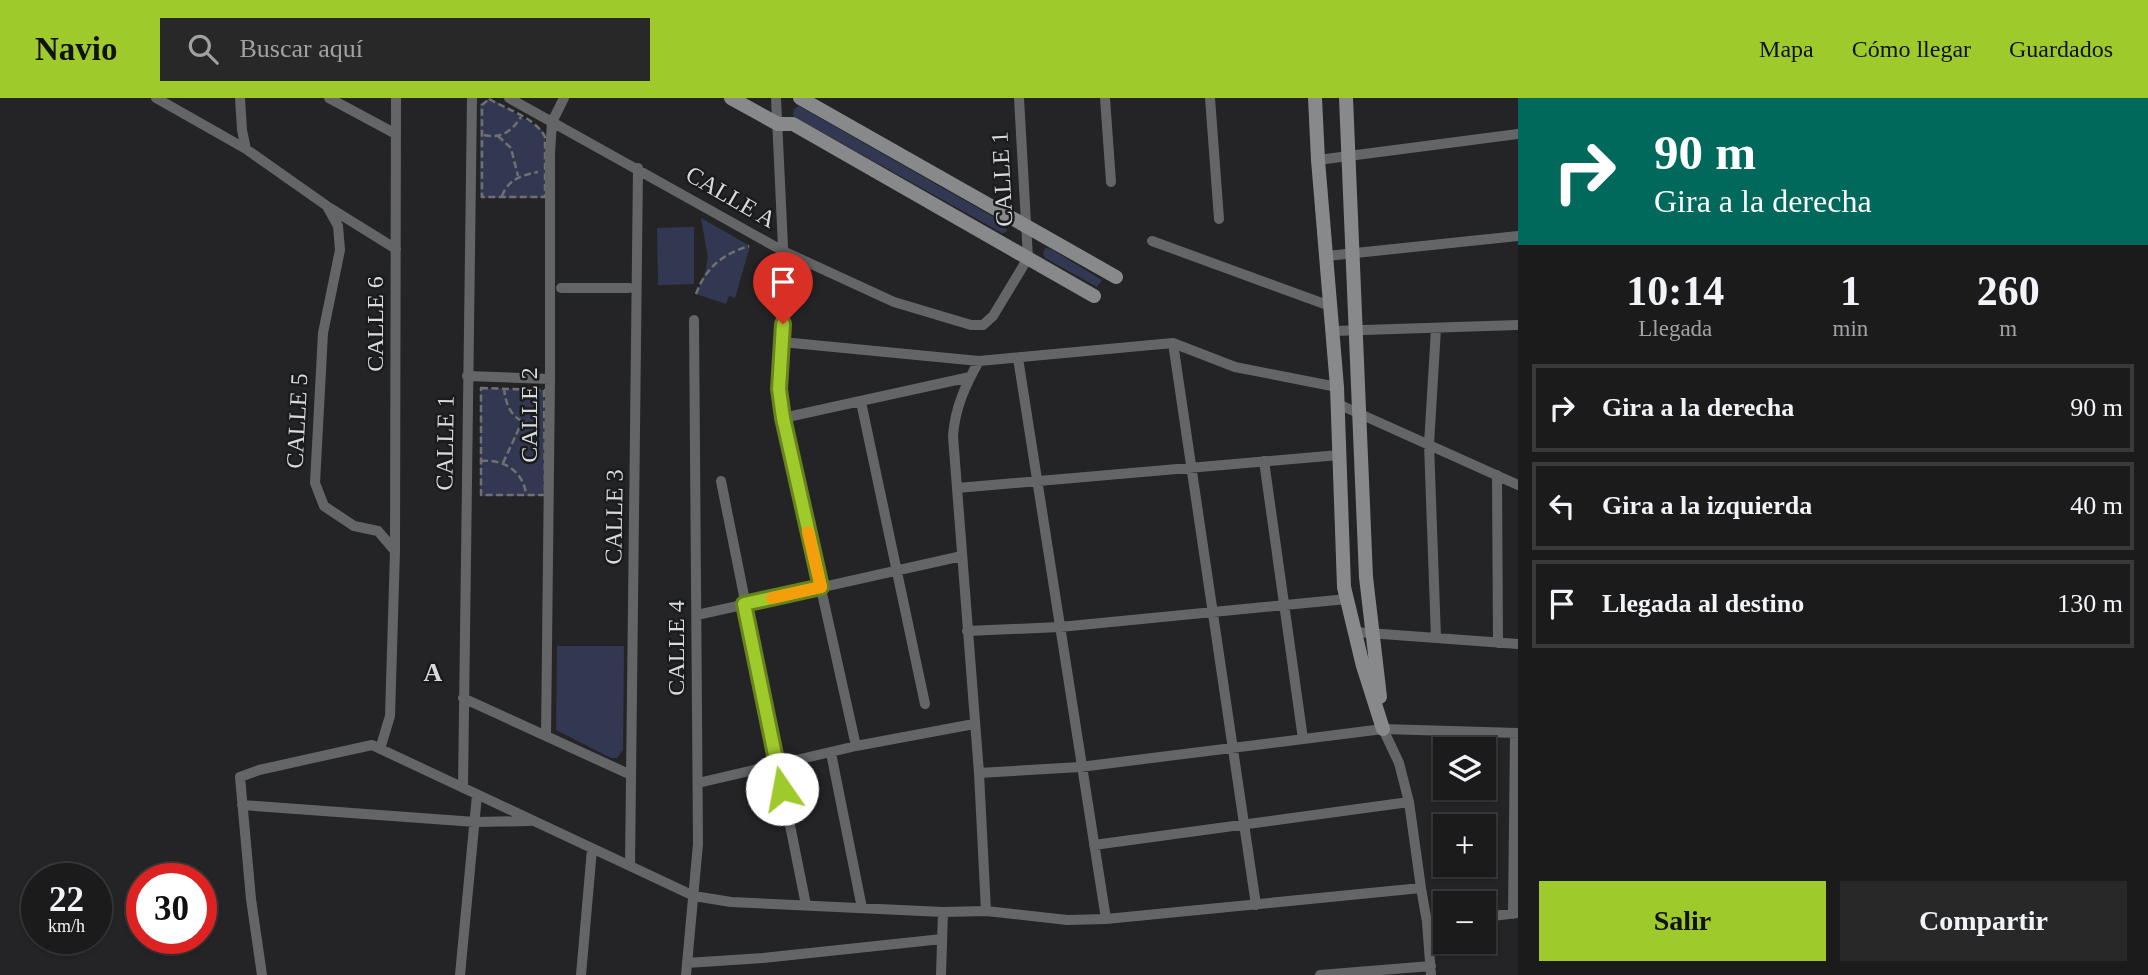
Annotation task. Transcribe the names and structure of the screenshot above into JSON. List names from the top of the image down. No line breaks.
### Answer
{"streets":{"street":["CALLE 1","CALLE A","CALLE 6","CALLE 2","CALLE 5","CALLE 3","CALLE 4"]},"crossings":[["CALLE 1","CALLE A"],["CALLE A","CALLE 2"],["CALLE A","CALLE 3"],["CALLE 6","CALLE 5"]],"districts":["A"],"page":{"header":"Navio","search":"Buscar aquí","nav":["Mapa","Cómo llegar","Guardados"],"turn":["90 m","Gira a la derecha"],"eta":["10:14","Llegada","1","min","260","m"],"list":[{"name":"Gira a la derecha","value":"90 m"},{"name":"Gira a la izquierda","value":"40 m"},{"name":"Llegada al destino","value":"130 m"}],"map_buttons":["+","−"],"speed":"22 km/h","limit":"30","buttons":["Salir","Compartir"]}}
